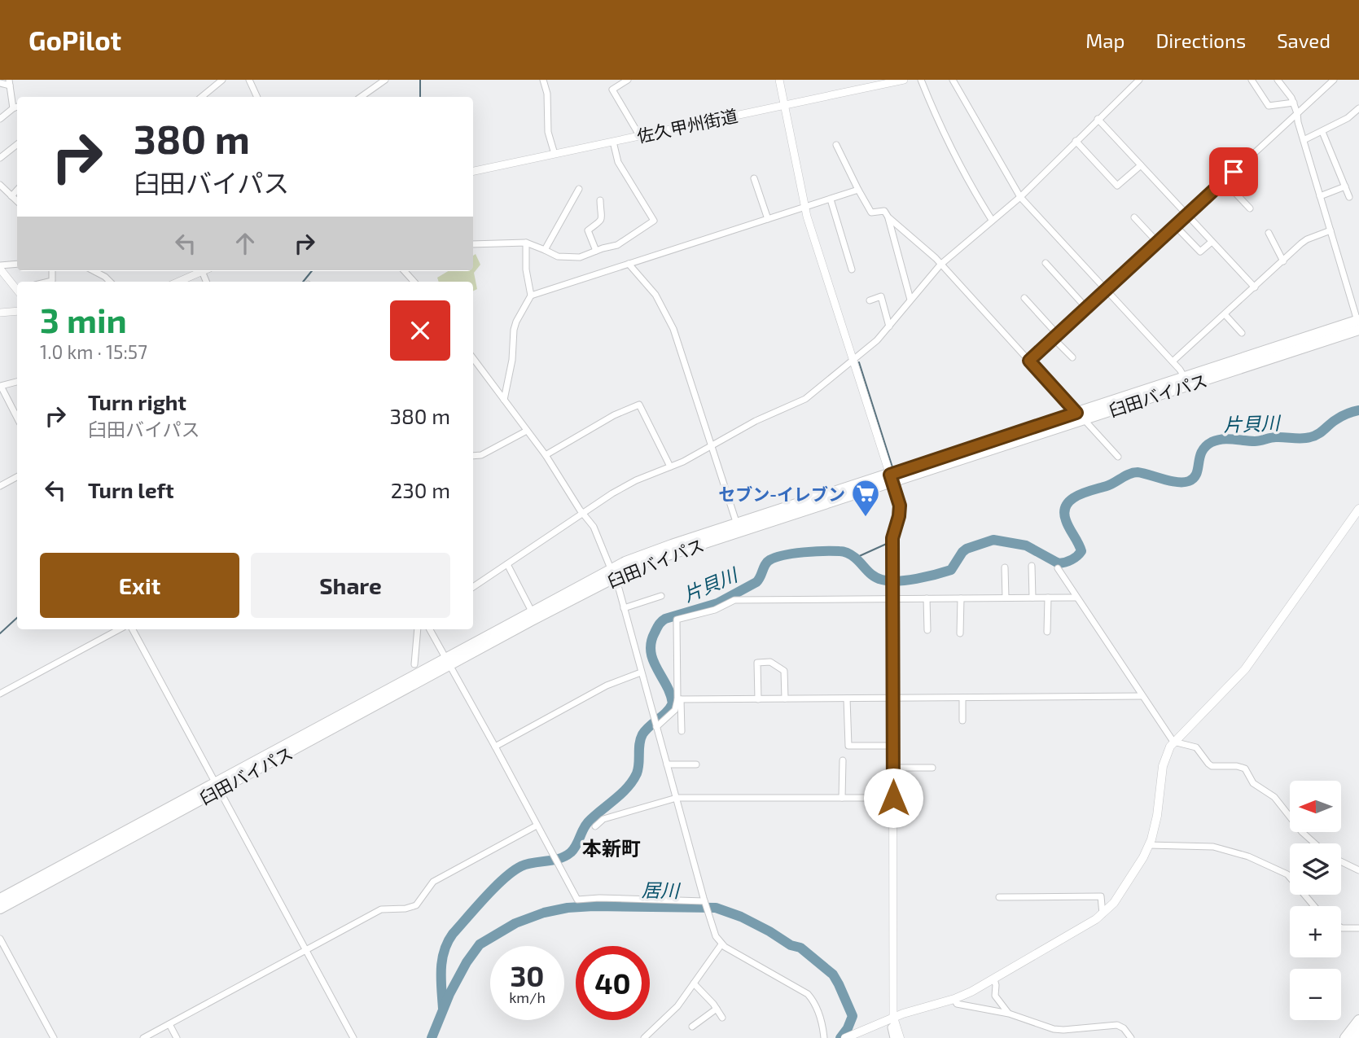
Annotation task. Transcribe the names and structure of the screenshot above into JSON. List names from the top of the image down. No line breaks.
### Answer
{"streets":{"highway":["臼田バイパス"],"street":["佐久甲州街道"]},"districts":["本新町"],"water":["片貝川","居川"],"places":{"supermarket":["セブン-イレブン"]},"north":"left","page":{"header":"GoPilot","nav":["Map","Directions","Saved"],"turn":["380 m","臼田バイパス"],"heading":["3 min","1.0 km · 15:57"],"list":[{"name":"Turn right","note":"臼田バイパス","value":"380 m"},{"name":"Turn left","value":"230 m"}],"buttons":["Exit","Share"],"map_buttons":["+","−"],"speed":"30 km/h","limit":"40"}}
